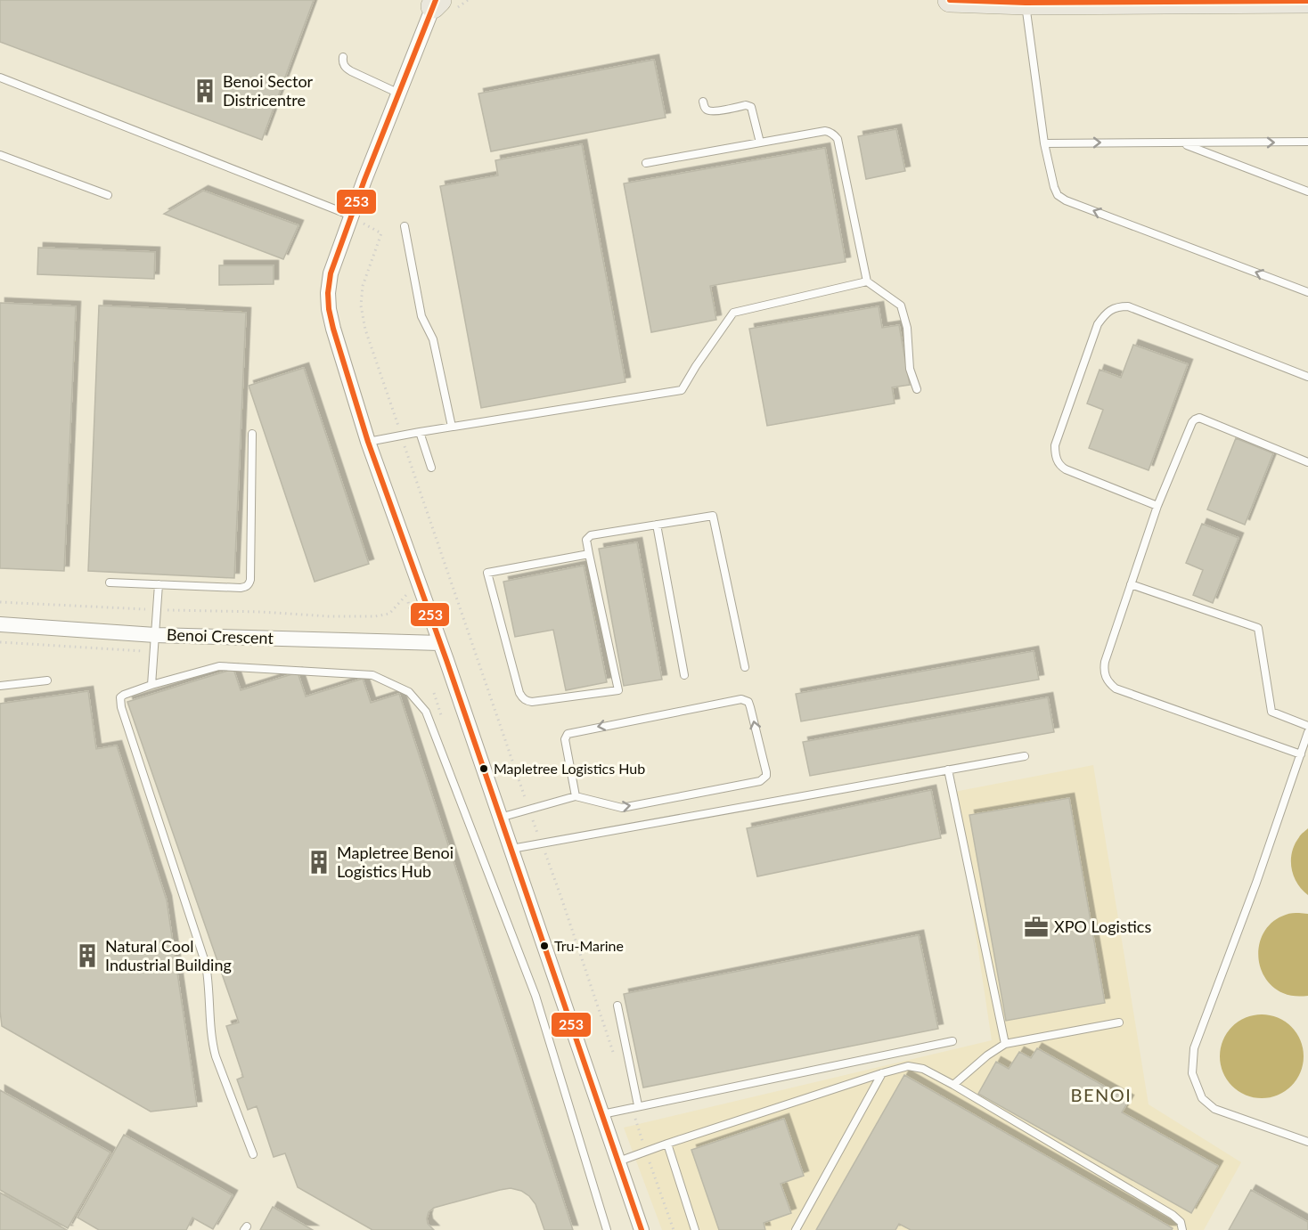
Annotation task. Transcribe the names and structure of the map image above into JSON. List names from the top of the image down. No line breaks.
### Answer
{"streets":{"street":["Benoi Crescent"]},"districts":["BENOI"],"places":{"building":["Benoi Sector Districentre","Mapletree Benoi Logistics Hub","Natural Cool Industrial Building"],"other":["Mapletree Logistics Hub","Tru-Marine"],"office":["XPO Logistics"]},"lines":["transit line 253"]}
